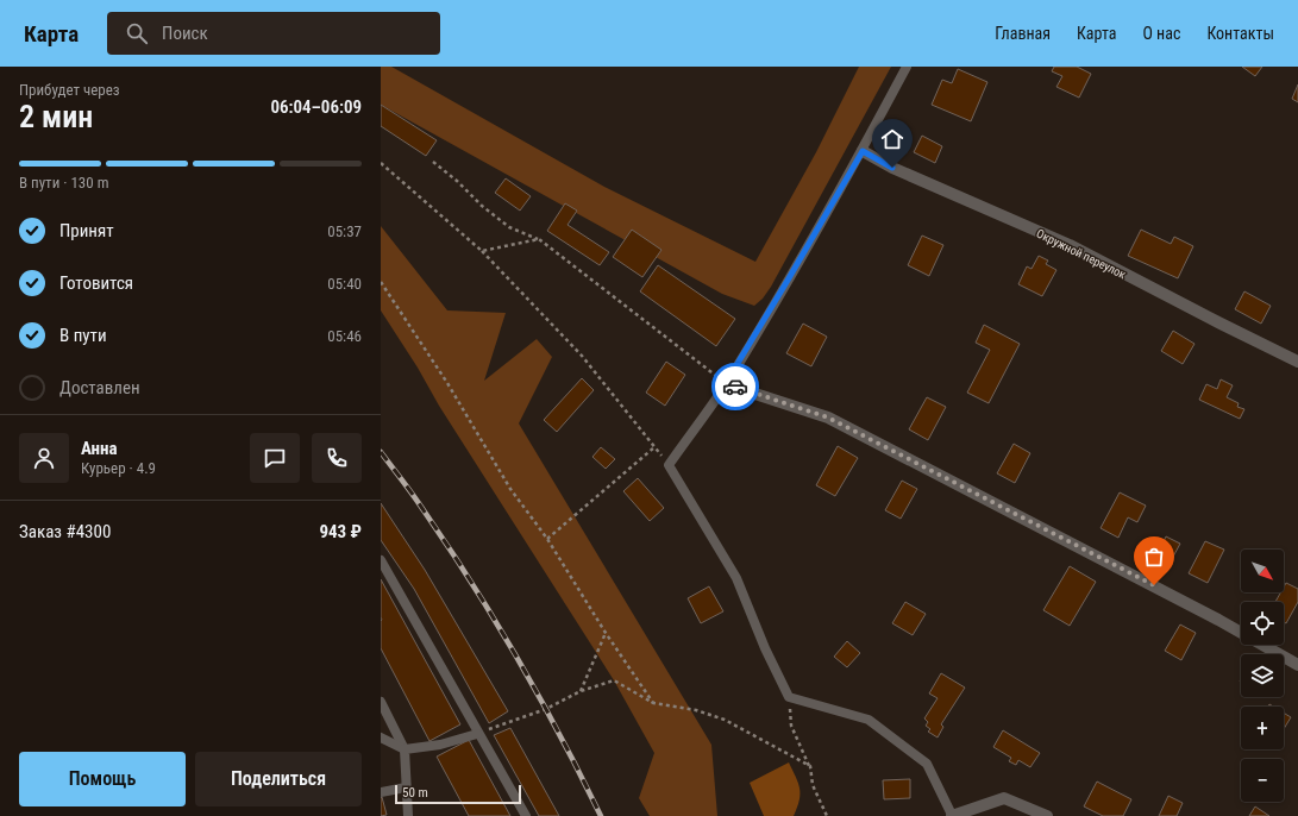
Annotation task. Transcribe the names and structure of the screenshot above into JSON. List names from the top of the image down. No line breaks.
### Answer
{"streets":{"street":["Окружной переулок"]},"scale_bar":"50 m","north":"bottom right","page":{"header":"Карта","search":"Поиск","nav":["Главная","Карта","О нас","Контакты"],"heading":["2 мин","Прибудет через","06:04–06:09"],"panel":["Анна","Курьер · 4.9","Заказ #4300","943 ₽"],"bar":"В пути · 130 m","list":[["Принят","05:37"],["Готовится","05:40"],["В пути","05:46"],"Доставлен"],"map_buttons":["+","−"],"buttons":["Помощь","Поделиться"],"scale":"50 m"}}
